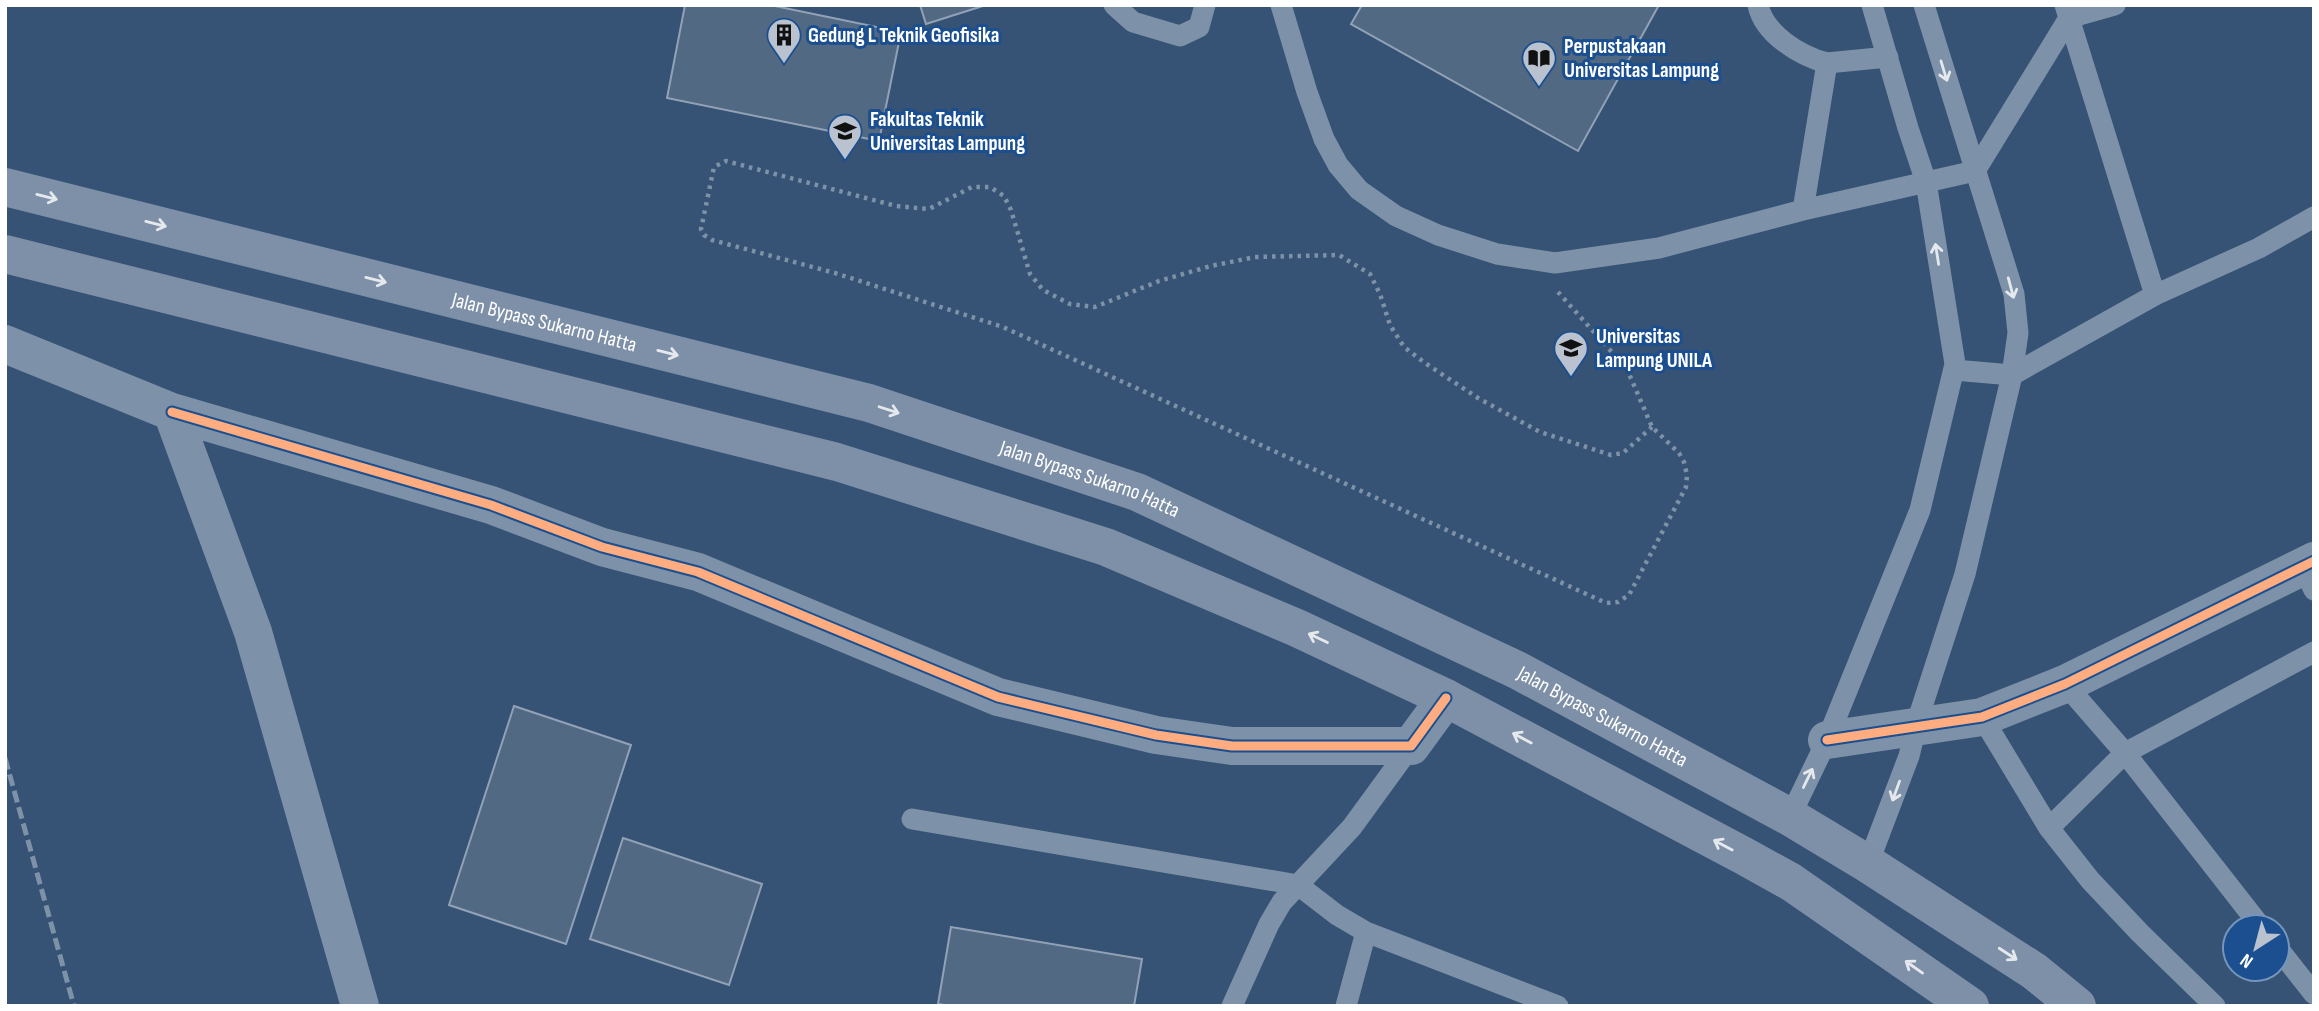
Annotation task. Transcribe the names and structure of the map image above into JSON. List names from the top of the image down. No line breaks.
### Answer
{"streets":{"highway":["Jalan Bypass Sukarno Hatta"]},"places":{"building":["Gedung L Teknik Geofisika"],"library":["Perpustakaan Universitas Lampung"],"school or university":["Fakultas Teknik Universitas Lampung","Universitas Lampung UNILA"]},"north":"bottom left"}
